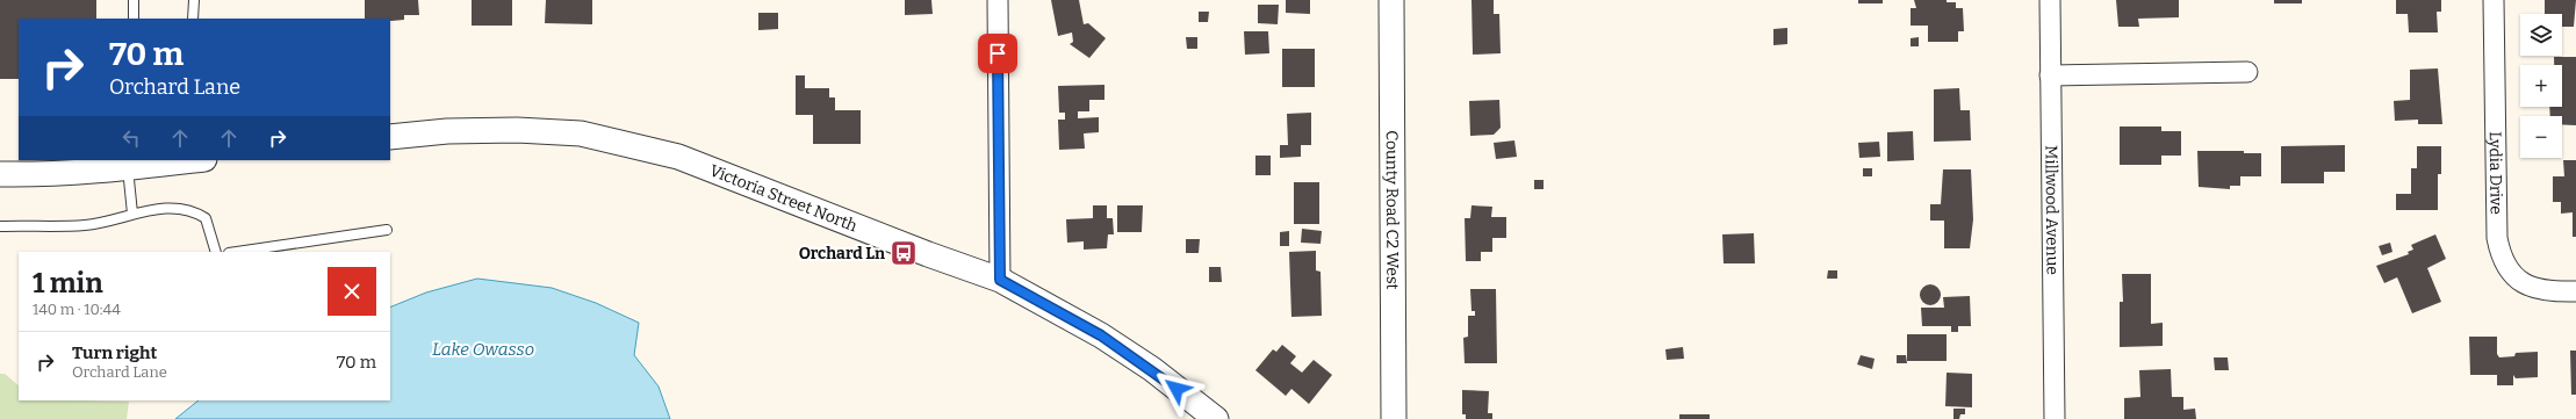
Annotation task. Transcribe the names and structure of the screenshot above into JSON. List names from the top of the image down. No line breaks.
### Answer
{"streets":{"street":["Lydia Drive","Victoria Street North","County Road C2 West","Millwood Avenue"]},"water":["Lake Owasso"],"places":{"bus stop":["Orchard Ln"]},"page":{"map_buttons":["+","−"],"turn":["70 m","Orchard Lane"],"heading":["1 min","140 m · 10:44"],"list":[{"name":"Turn right","note":"Orchard Lane","value":"70 m"}]}}
